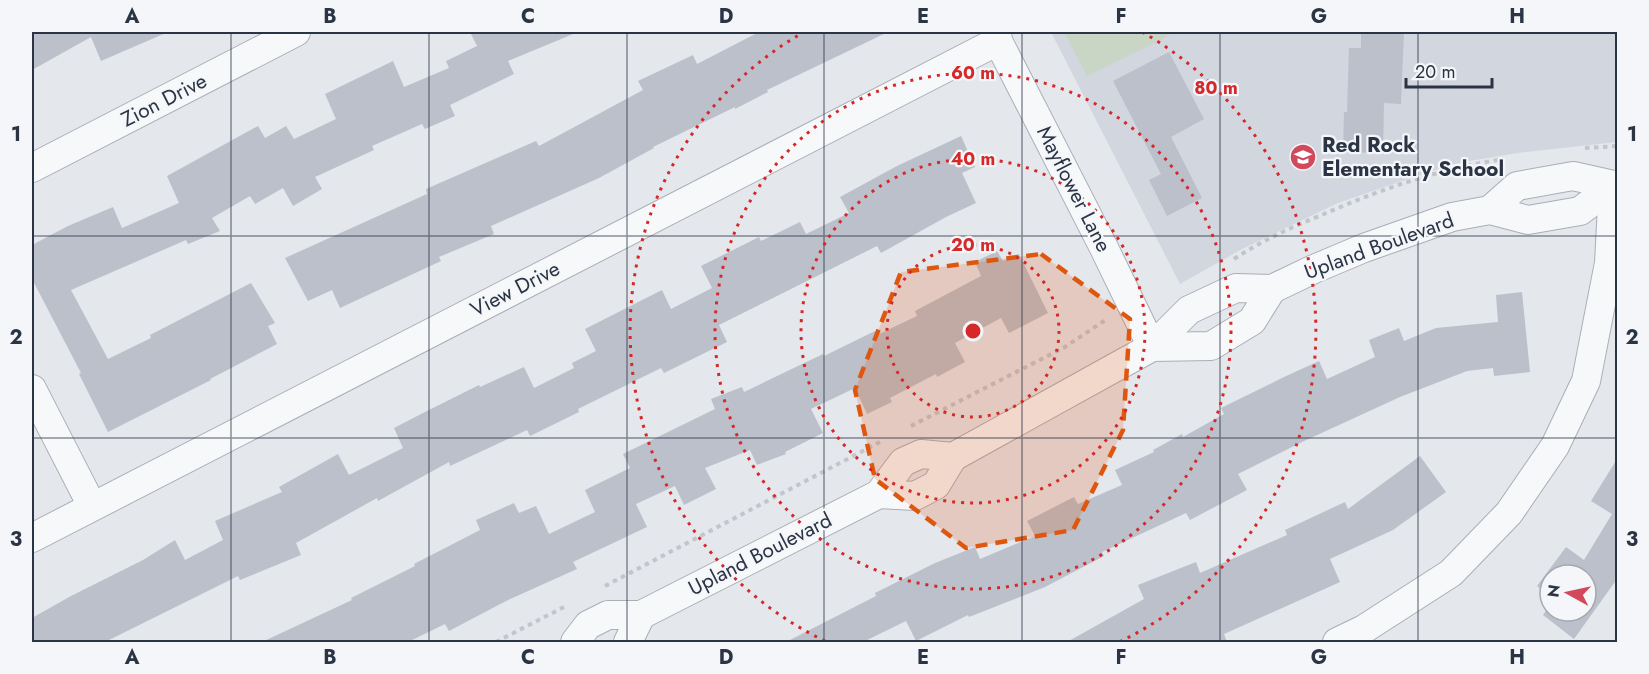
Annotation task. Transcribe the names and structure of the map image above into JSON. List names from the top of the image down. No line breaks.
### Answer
{"streets":{"street":["Zion Drive","Mayflower Lane","Upland Boulevard","View Drive"]},"crossings":[["Mayflower Lane","Upland Boulevard"],["Mayflower Lane","View Drive"]],"places":{"school or university":["Red Rock Elementary School"]},"scale_bar":"20 m","north":"left","grid":{"columns":["A","B","C","D","E","F","G","H"],"rows":["1","2","3"]},"rings":["60 m","80 m","40 m","20 m"]}
